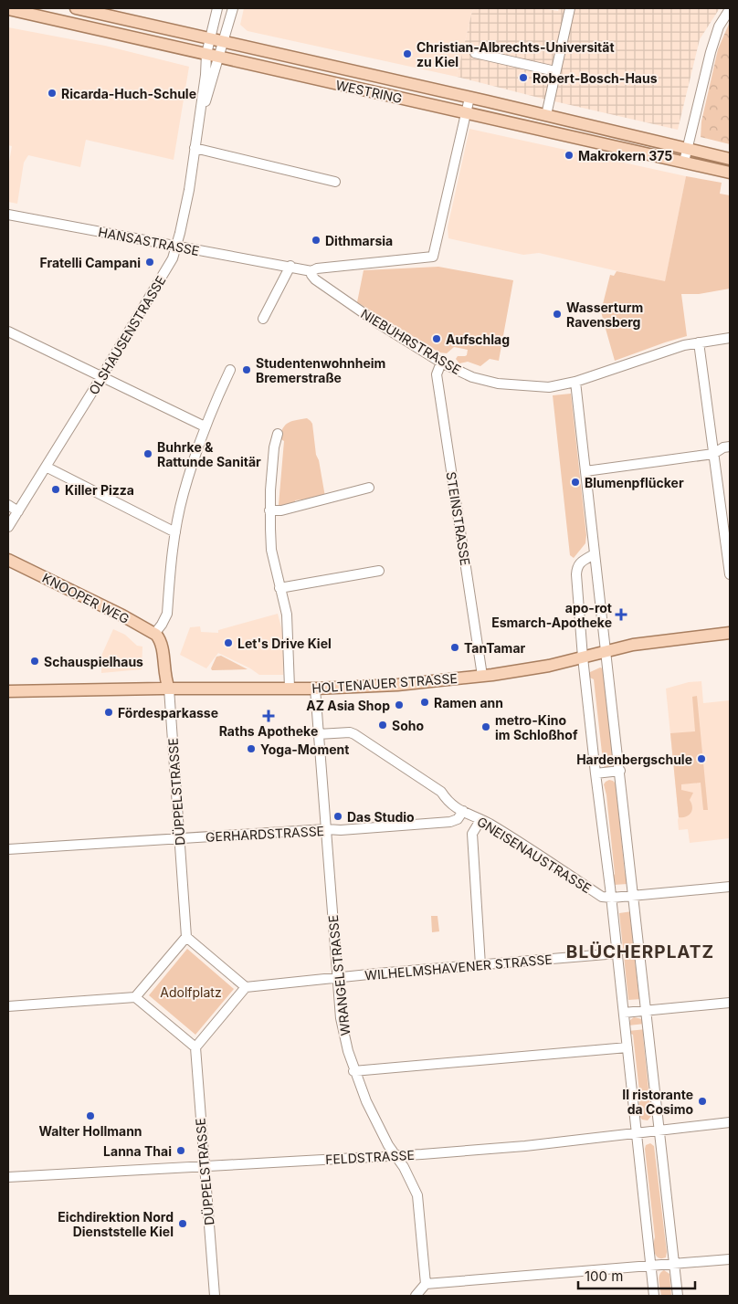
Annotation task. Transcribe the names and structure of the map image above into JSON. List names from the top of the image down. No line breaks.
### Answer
{"streets":{"main road":["WESTRING","KNOOPER WEG","HOLTENAUER STRASSE","DÜPPELSTRASSE"],"street":["HANSASTRASSE","OLSHAUSENSTRASSE","NIEBUHRSTRASSE","STEINSTRASSE","GERHARDSTRASSE","GNEISENAUSTRASSE","WILHELMSHAVENER STRASSE","WRANGELSTRASSE","FELDSTRASSE"]},"crossings":[["WESTRING","OLSHAUSENSTRASSE"],["HANSASTRASSE","OLSHAUSENSTRASSE"],["NIEBUHRSTRASSE","STEINSTRASSE"],["STEINSTRASSE","HOLTENAUER STRASSE"],["KNOOPER WEG","DÜPPELSTRASSE"],["HOLTENAUER STRASSE","DÜPPELSTRASSE"],["HOLTENAUER STRASSE","WRANGELSTRASSE"],["DÜPPELSTRASSE","GERHARDSTRASSE"],["DÜPPELSTRASSE","FELDSTRASSE"],["GERHARDSTRASSE","GNEISENAUSTRASSE"],["GERHARDSTRASSE","WRANGELSTRASSE"],["GNEISENAUSTRASSE","WRANGELSTRASSE"],["WILHELMSHAVENER STRASSE","WRANGELSTRASSE"],["WRANGELSTRASSE","FELDSTRASSE"]],"districts":["BLÜCHERPLATZ"],"parks":["Adolfplatz"],"places":{"other":["Christian-Albrechts-Universität zu Kiel","Robert-Bosch-Haus","Ricarda-Huch-Schule","Makrokern 375","Dithmarsia","Fratelli Campani","Wasserturm Ravensberg","Aufschlag","Studentenwohnheim Bremerstraße","Buhrke & Rattunde Sanitär","Blumenpflücker","Killer Pizza","Let's Drive Kiel","TanTamar","Schauspielhaus","Ramen ann","AZ Asia Shop","Fördesparkasse","Soho","metro-Kino im Schloßhof","Yoga-Moment","Hardenbergschule","Das Studio","Il ristorante da Cosimo","Walter Hollmann","Lanna Thai","Eichdirektion Nord Dienststelle Kiel"],"health":["apo-rot Esmarch-Apotheke","Raths Apotheke"]},"scale_bar":"100 m"}
